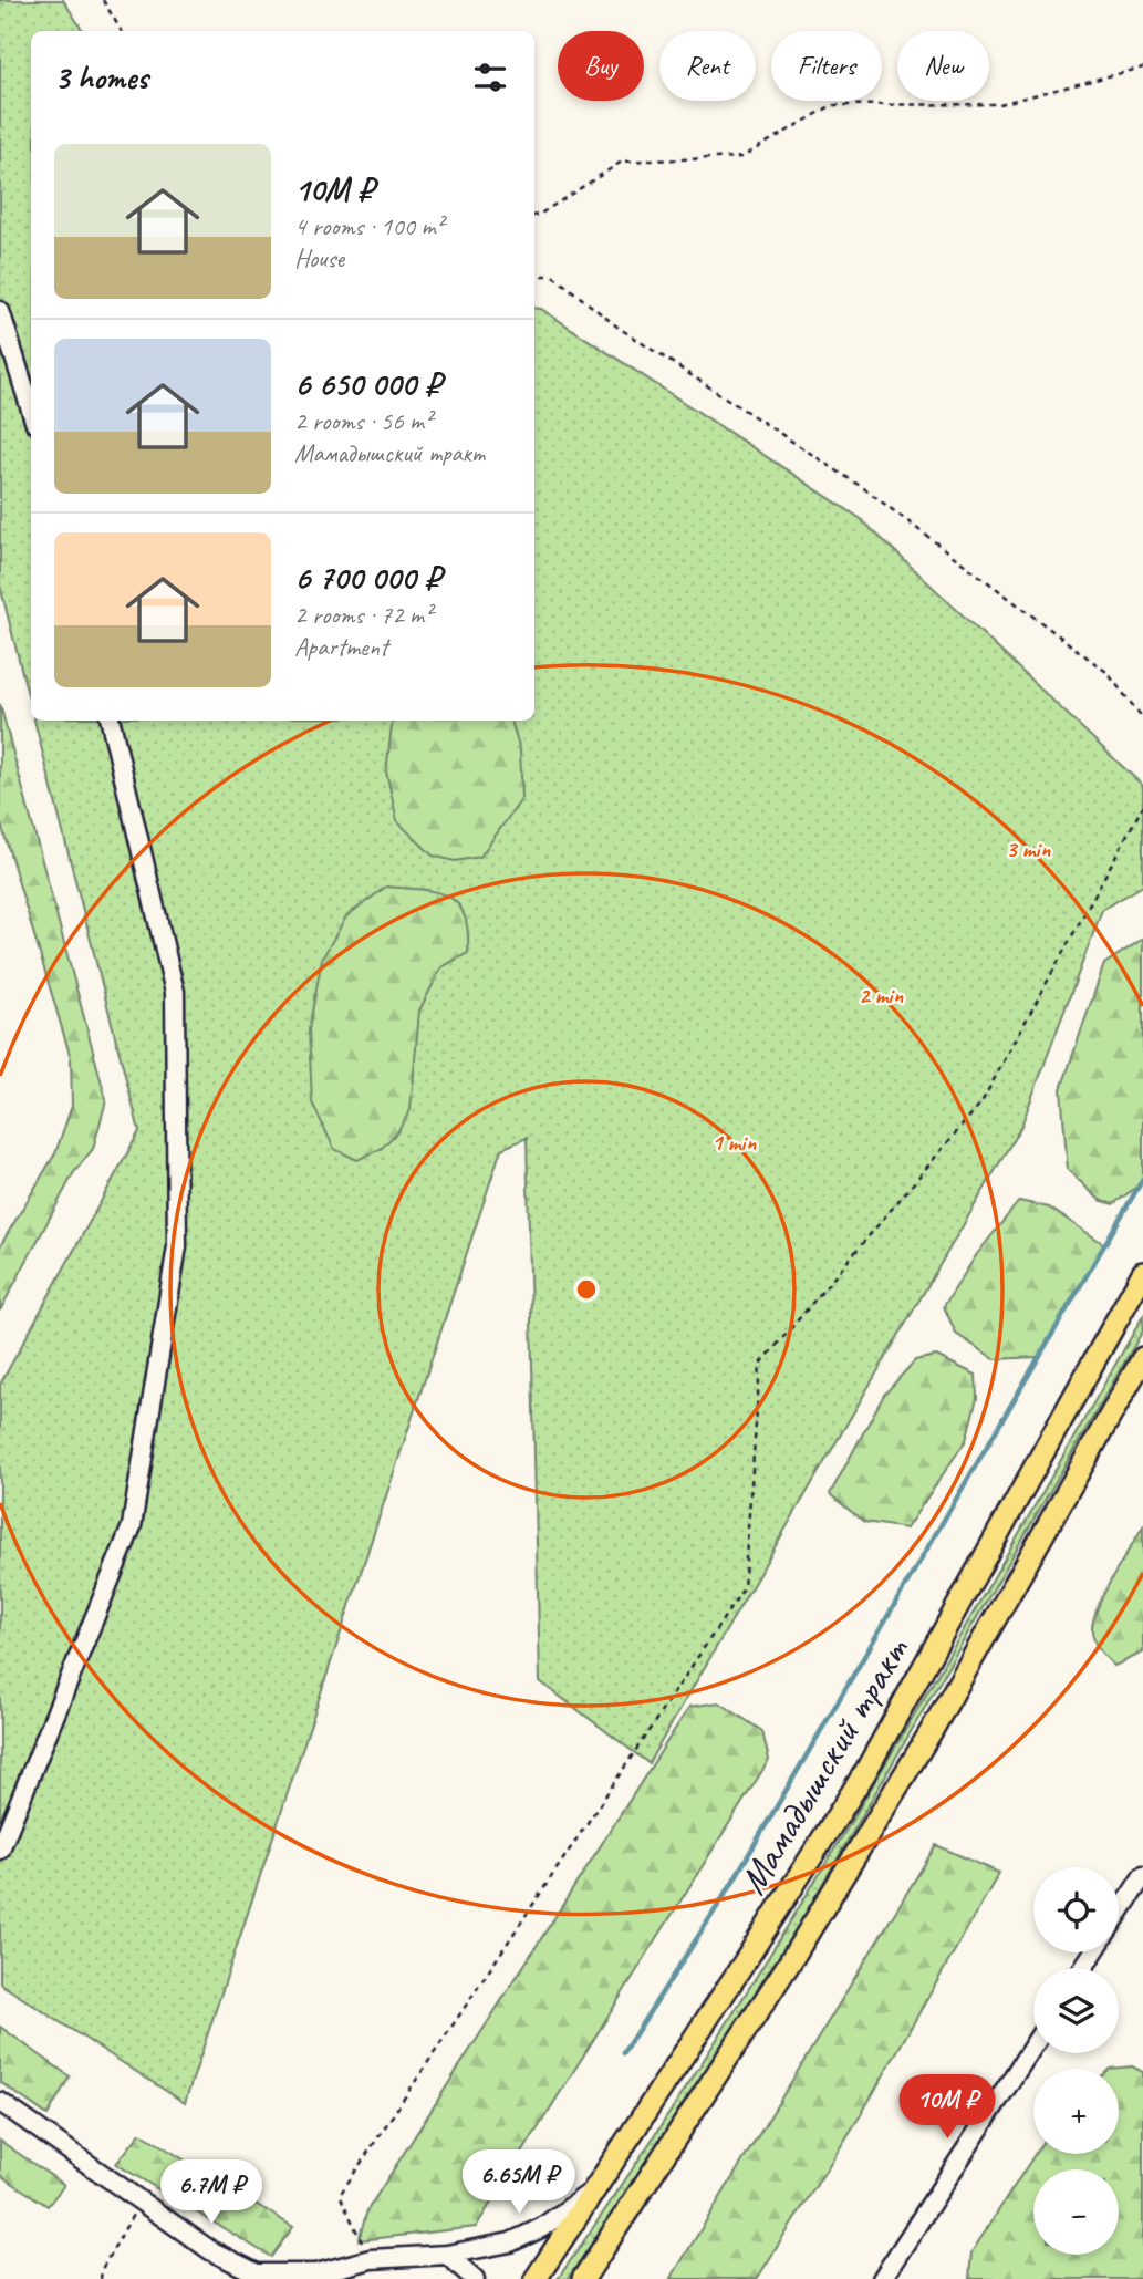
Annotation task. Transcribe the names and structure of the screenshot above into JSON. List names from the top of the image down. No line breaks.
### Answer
{"streets":{"main road":["Мамадышский тракт"]},"page":{"chip":["Buy","Rent","Filters","New"],"heading":"3 homes","list":[{"name":"10M ₽","note":"4 rooms · 100 m² · House"},{"name":"6 650 000 ₽","note":"2 rooms · 56 m² · Мамадышский тракт"},{"name":"6 700 000 ₽","note":"2 rooms · 72 m² · Apartment"}],"map_buttons":["+","−"],"price":["10M ₽","6.65M ₽","6.7M ₽"]},"rings":["3 min","2 min","1 min"]}
